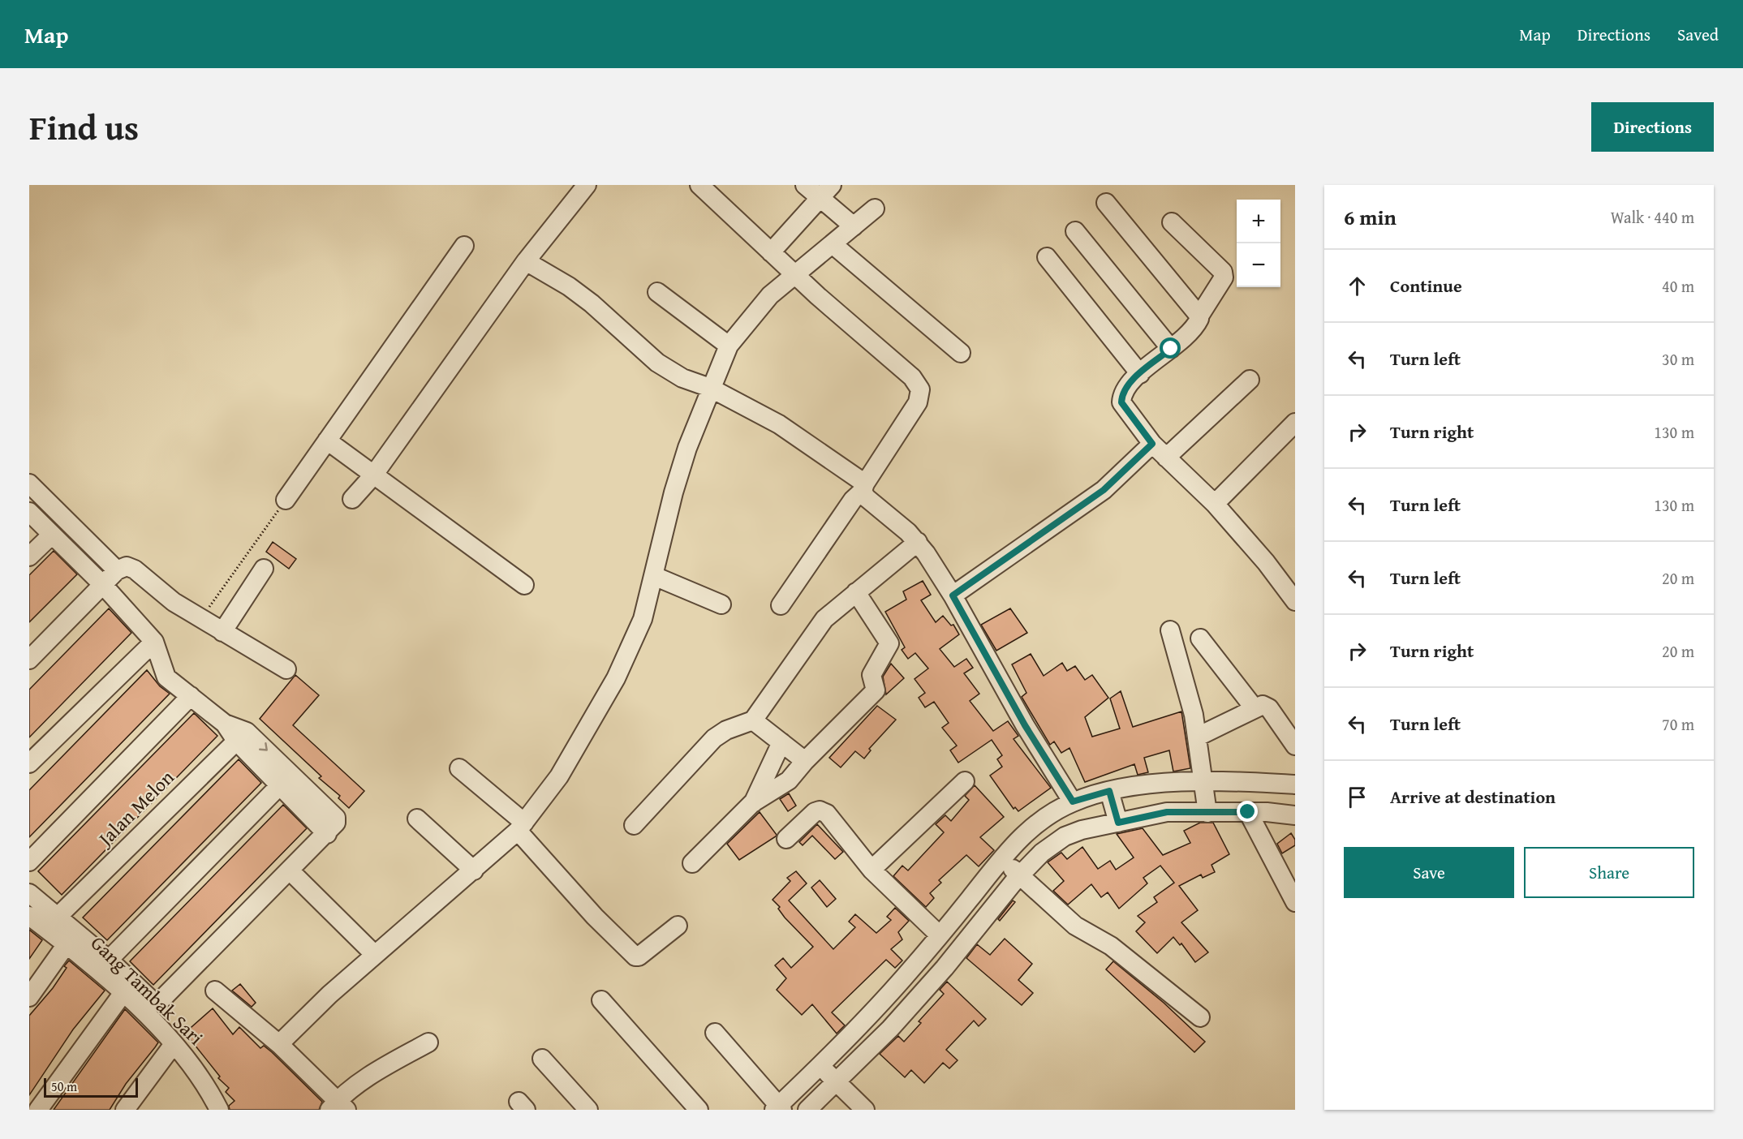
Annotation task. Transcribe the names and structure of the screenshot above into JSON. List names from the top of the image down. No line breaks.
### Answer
{"streets":{"street":["Jalan Melon","Gang Tambak Sari"]},"scale_bar":"50 m","page":{"header":"Map","nav":["Map","Directions","Saved"],"title":"Find us","buttons":["Directions",["Save","Share"]],"heading":["6 min","Walk · 440 m"],"map_buttons":["+","−"],"list":[["Continue","40 m"],["Turn left","30 m"],["Turn right","130 m"],["Turn left","130 m"],["Turn left","20 m"],["Turn right","20 m"],["Turn left","70 m"],"Arrive at destination"],"scale":"50 m"}}
